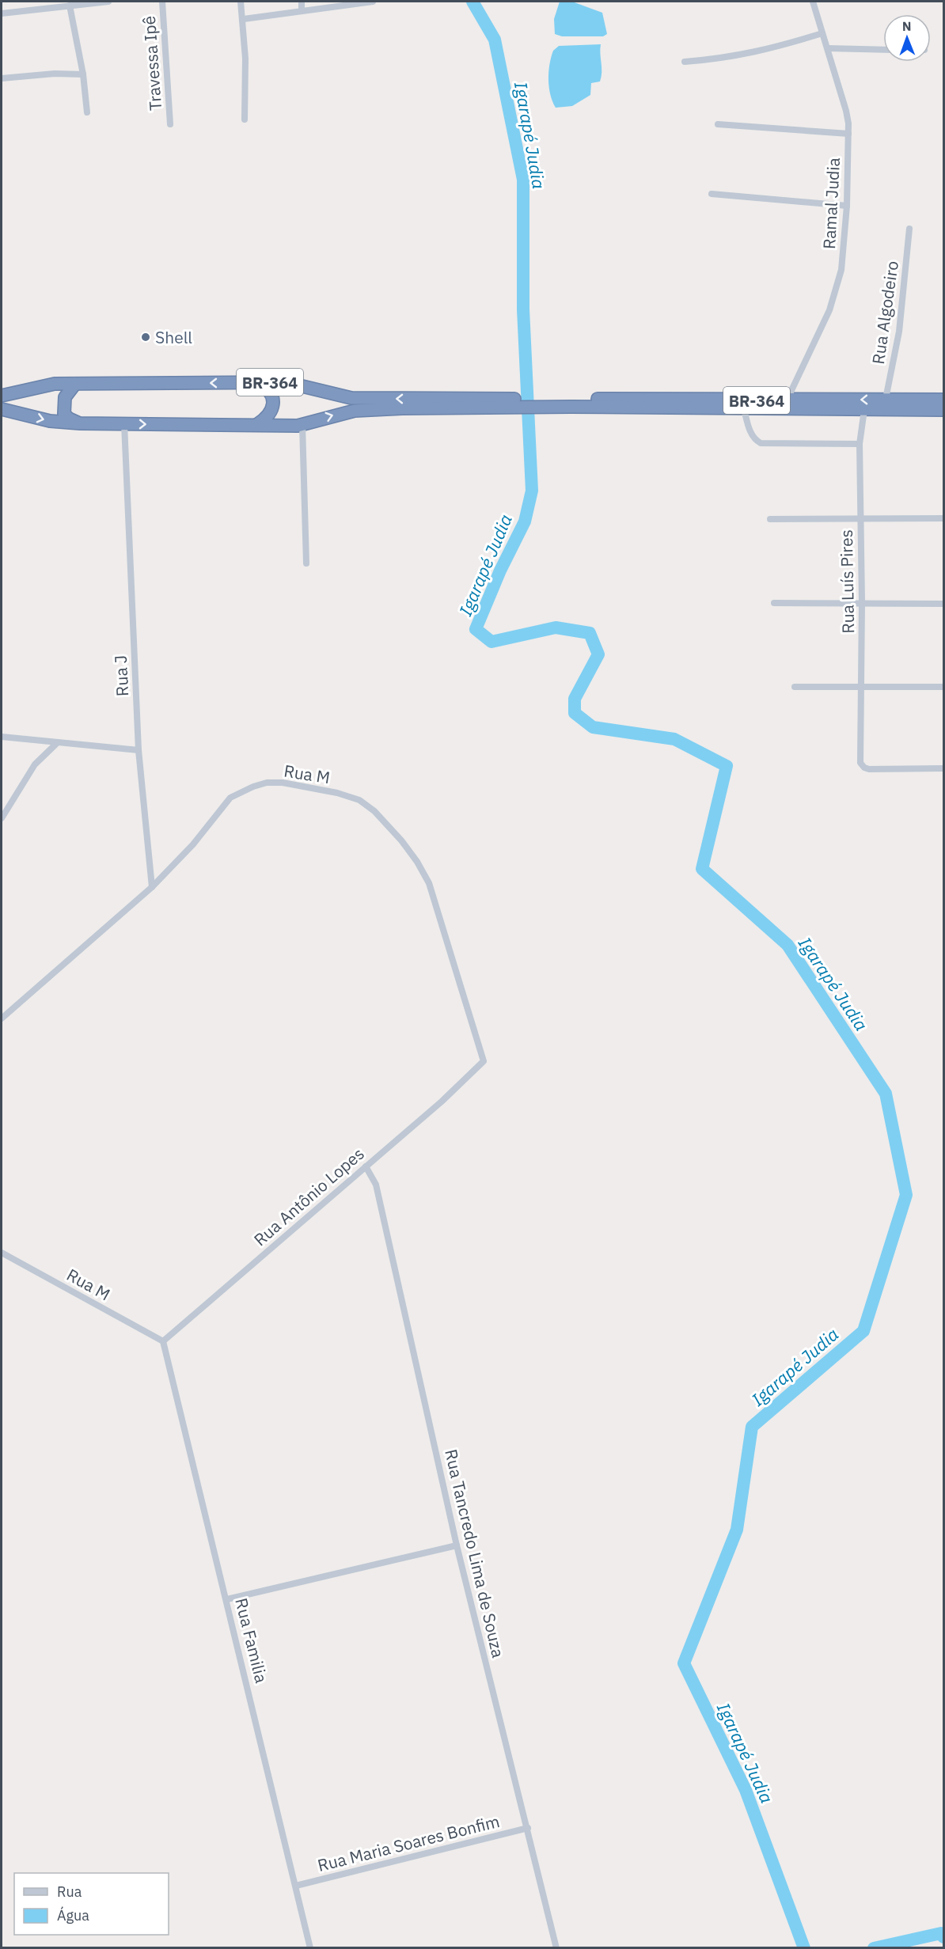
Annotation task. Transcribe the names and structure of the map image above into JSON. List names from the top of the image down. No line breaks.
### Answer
{"streets":{"highway":["BR-364"],"street":["Travessa Ipê","Ramal Judia","Rua Algodeiro","Rua Luís Pires","Rua J","Rua M","Rua Antônio Lopes","Rua Tancredo Lima de Souza","Rua Familia","Rua Maria Soares Bonfim"]},"crossings":[["Ramal Judia","BR-364"],["Rua Algodeiro","BR-364"],["BR-364","Rua Luís Pires"],["BR-364","Rua J"],["Rua J","Rua M"],["Rua M","Rua Antônio Lopes"],["Rua M","Rua Familia"],["Rua Antônio Lopes","Rua Tancredo Lima de Souza"],["Rua Antônio Lopes","Rua Familia"],["Rua Tancredo Lima de Souza","Rua Maria Soares Bonfim"],["Rua Familia","Rua Maria Soares Bonfim"]],"water":["Igarapé Judia"],"places":["Shell"],"legend":["Rua","Água"],"north":"top"}
